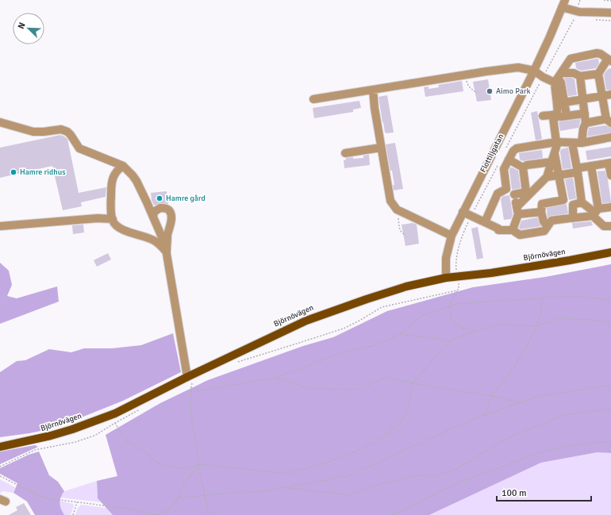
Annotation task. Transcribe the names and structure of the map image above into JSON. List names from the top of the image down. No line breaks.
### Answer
{"streets":{"main road":["Björnövägen"],"street":["Flottiljgatan"]},"crossings":[["Flottiljgatan","Björnövägen"]],"places":["Aimo Park","Hamre ridhus","Hamre gård"],"scale_bar":"100 m","north":"top left"}
